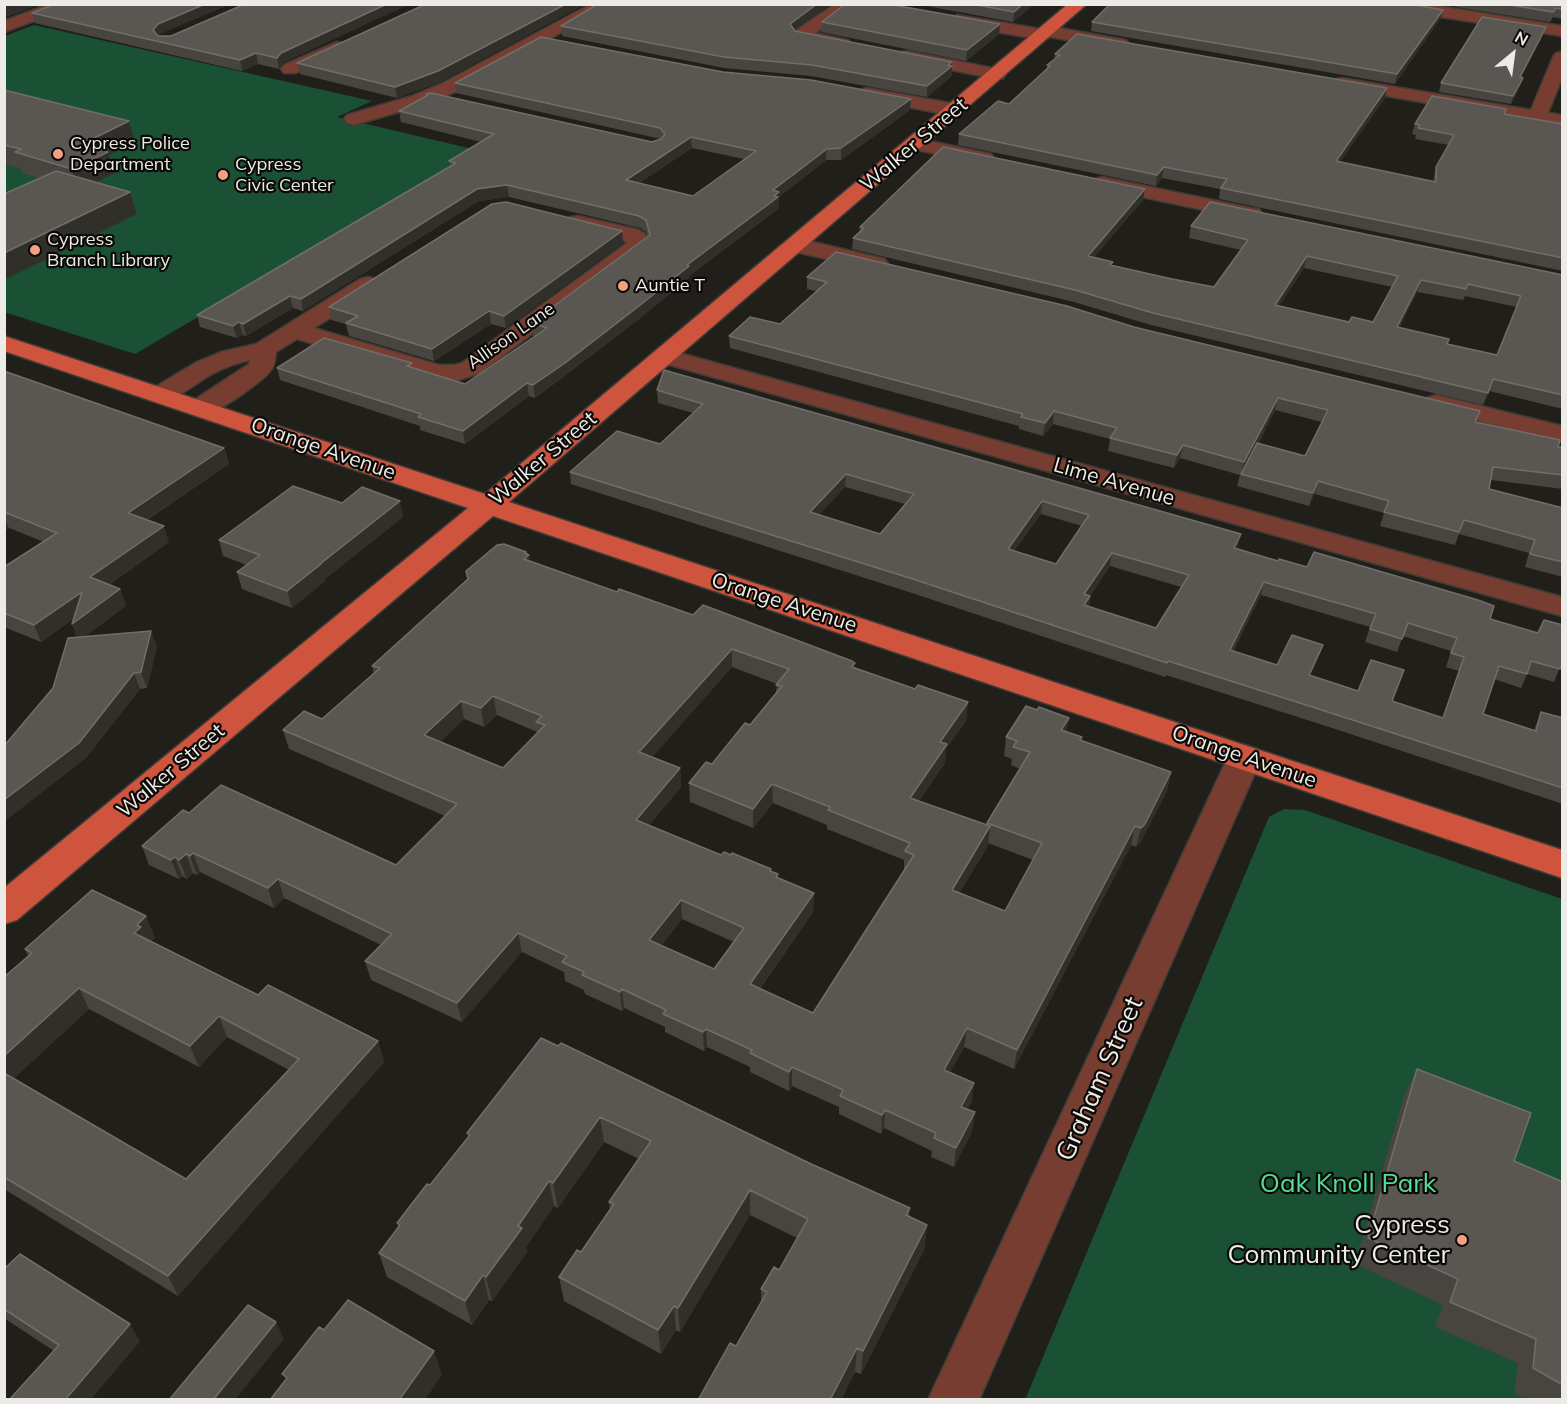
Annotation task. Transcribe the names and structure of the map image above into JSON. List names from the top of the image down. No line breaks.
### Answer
{"streets":{"main road":["Walker Street","Orange Avenue"],"street":["Allison Lane","Lime Avenue","Graham Street"]},"crossings":[["Walker Street","Orange Avenue"],["Walker Street","Lime Avenue"],["Orange Avenue","Graham Street"]],"parks":["Oak Knoll Park"],"places":["Cypress Police Department","Cypress Civic Center","Cypress Branch Library","Auntie T","Cypress Community Center"],"north":"top right"}
